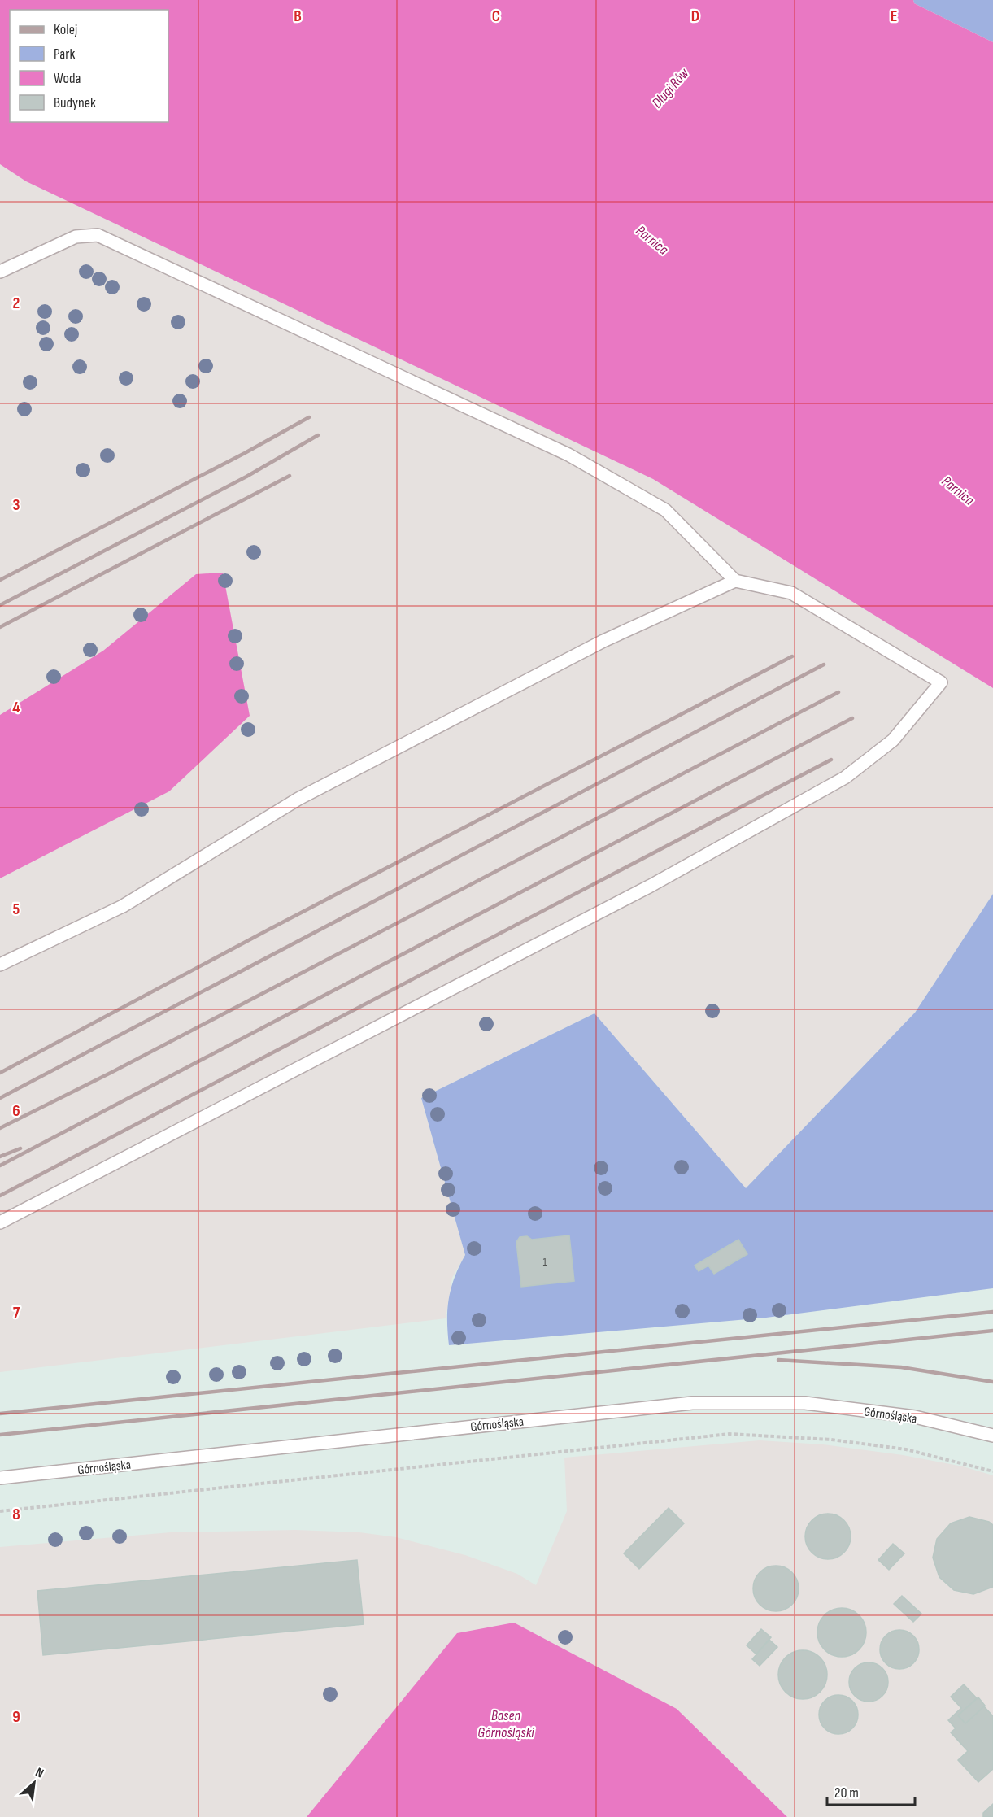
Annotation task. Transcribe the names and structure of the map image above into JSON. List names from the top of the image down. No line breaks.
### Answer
{"streets":{"lane":["Górnośląska"]},"water":["Długi Rów","Parnica","Basen Górnośląski"],"house_numbers":["1"],"legend":["Kolej","Park","Woda","Budynek"],"scale_bar":"20 m","north":"top right","grid":{"columns":["B","C","D","E"],"rows":["2","3","4","5","6","7","8","9"]}}
